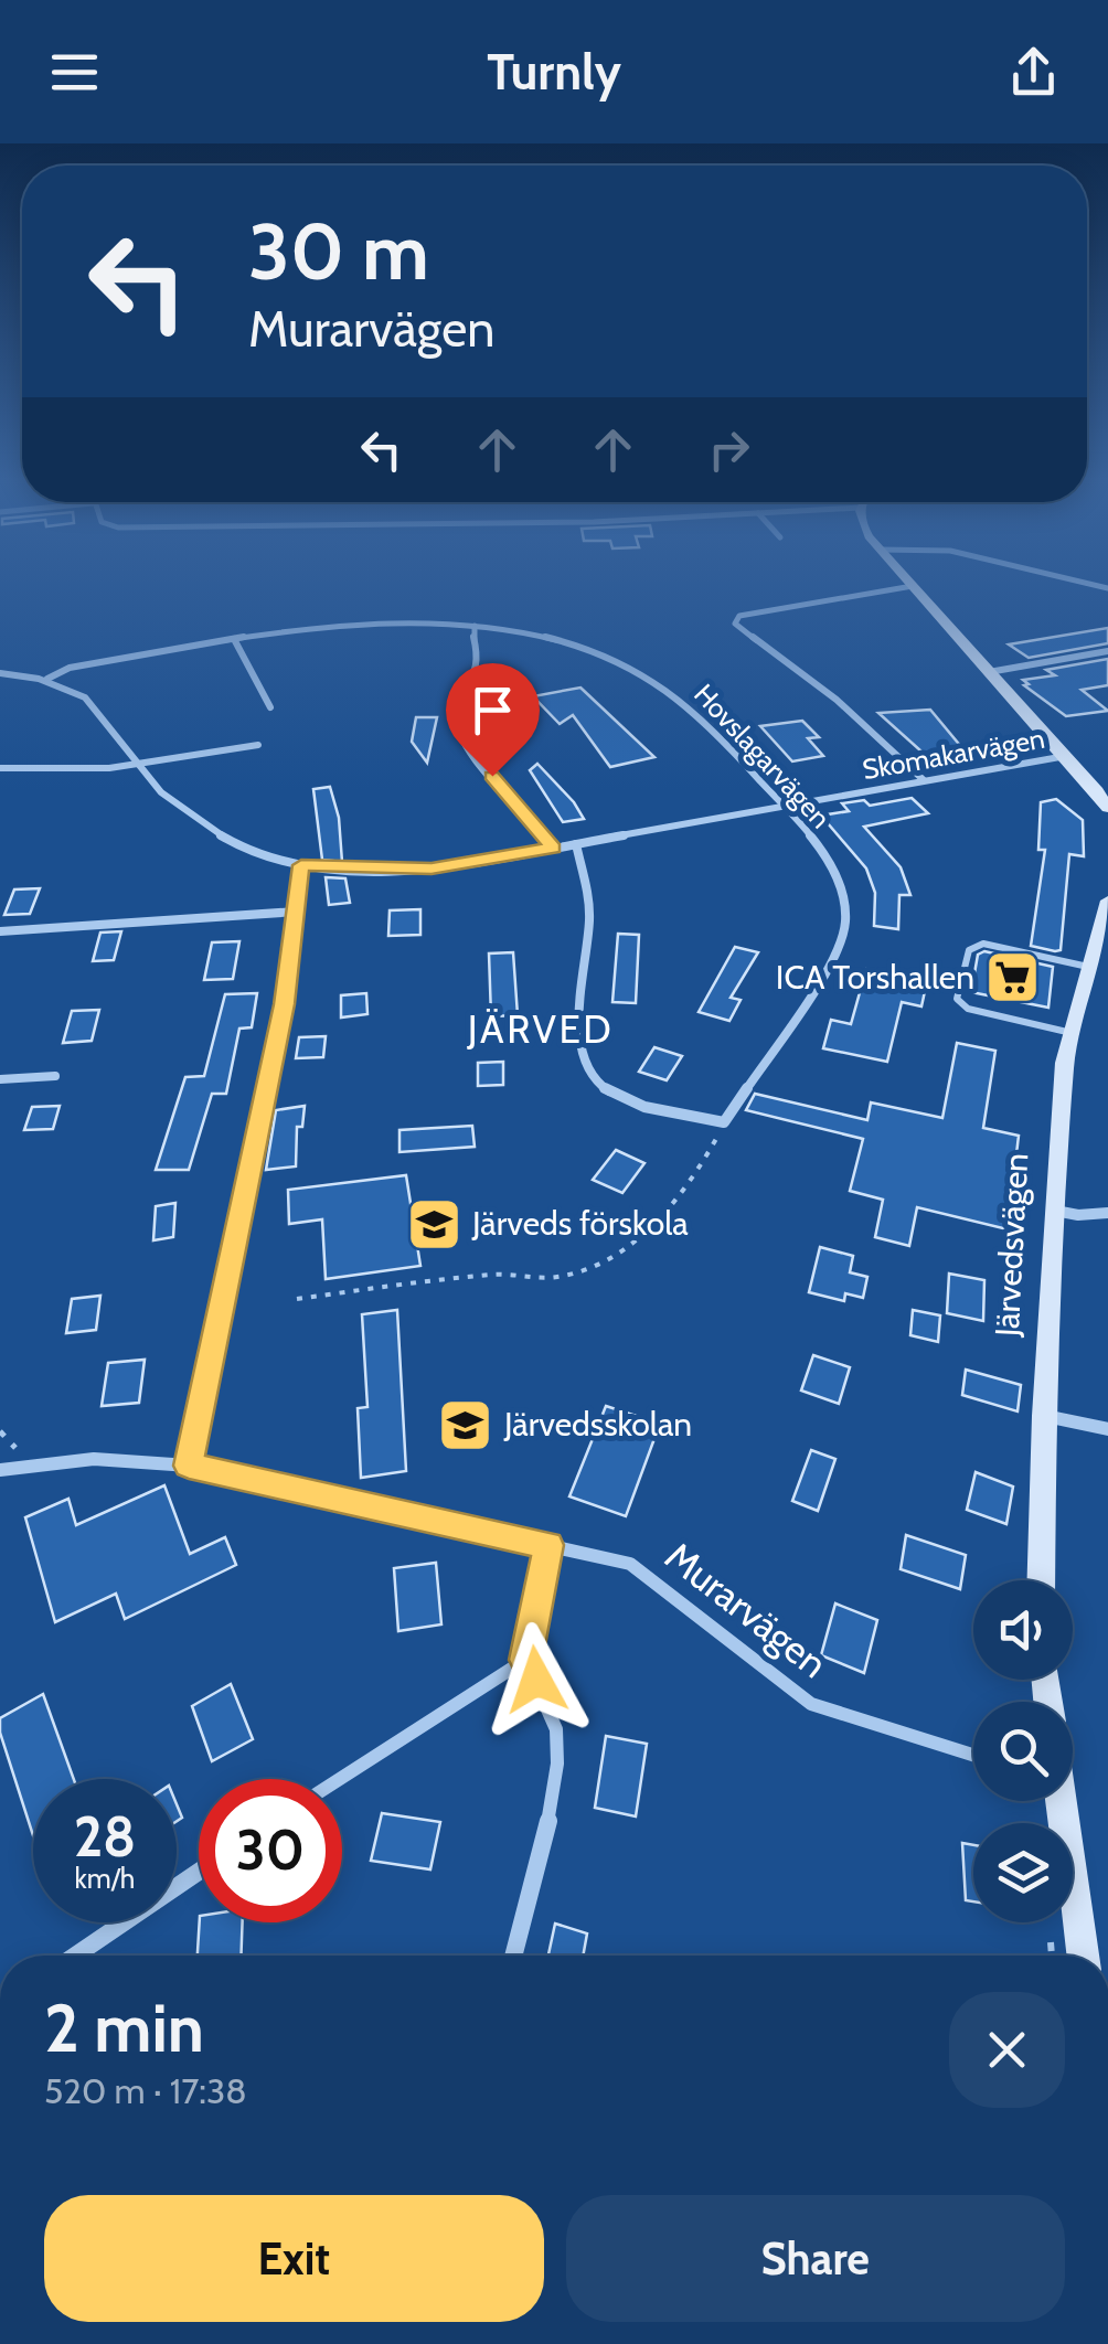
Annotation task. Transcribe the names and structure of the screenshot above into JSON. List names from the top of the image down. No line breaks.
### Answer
{"streets":{"street":["Skomakarvägen","Hovslagarvägen","Järvedsvägen","Murarvägen"]},"crossings":[["Skomakarvägen","Hovslagarvägen"]],"districts":["JÄRVED"],"places":{"supermarket":["ICA Torshallen"],"school or university":["Järveds förskola","Järvedsskolan"]},"page":{"header":"Turnly","turn":["30 m","Murarvägen"],"speed":"28 km/h","limit":"30","heading":["2 min","520 m · 17:38"],"buttons":["Exit","Share"]}}
